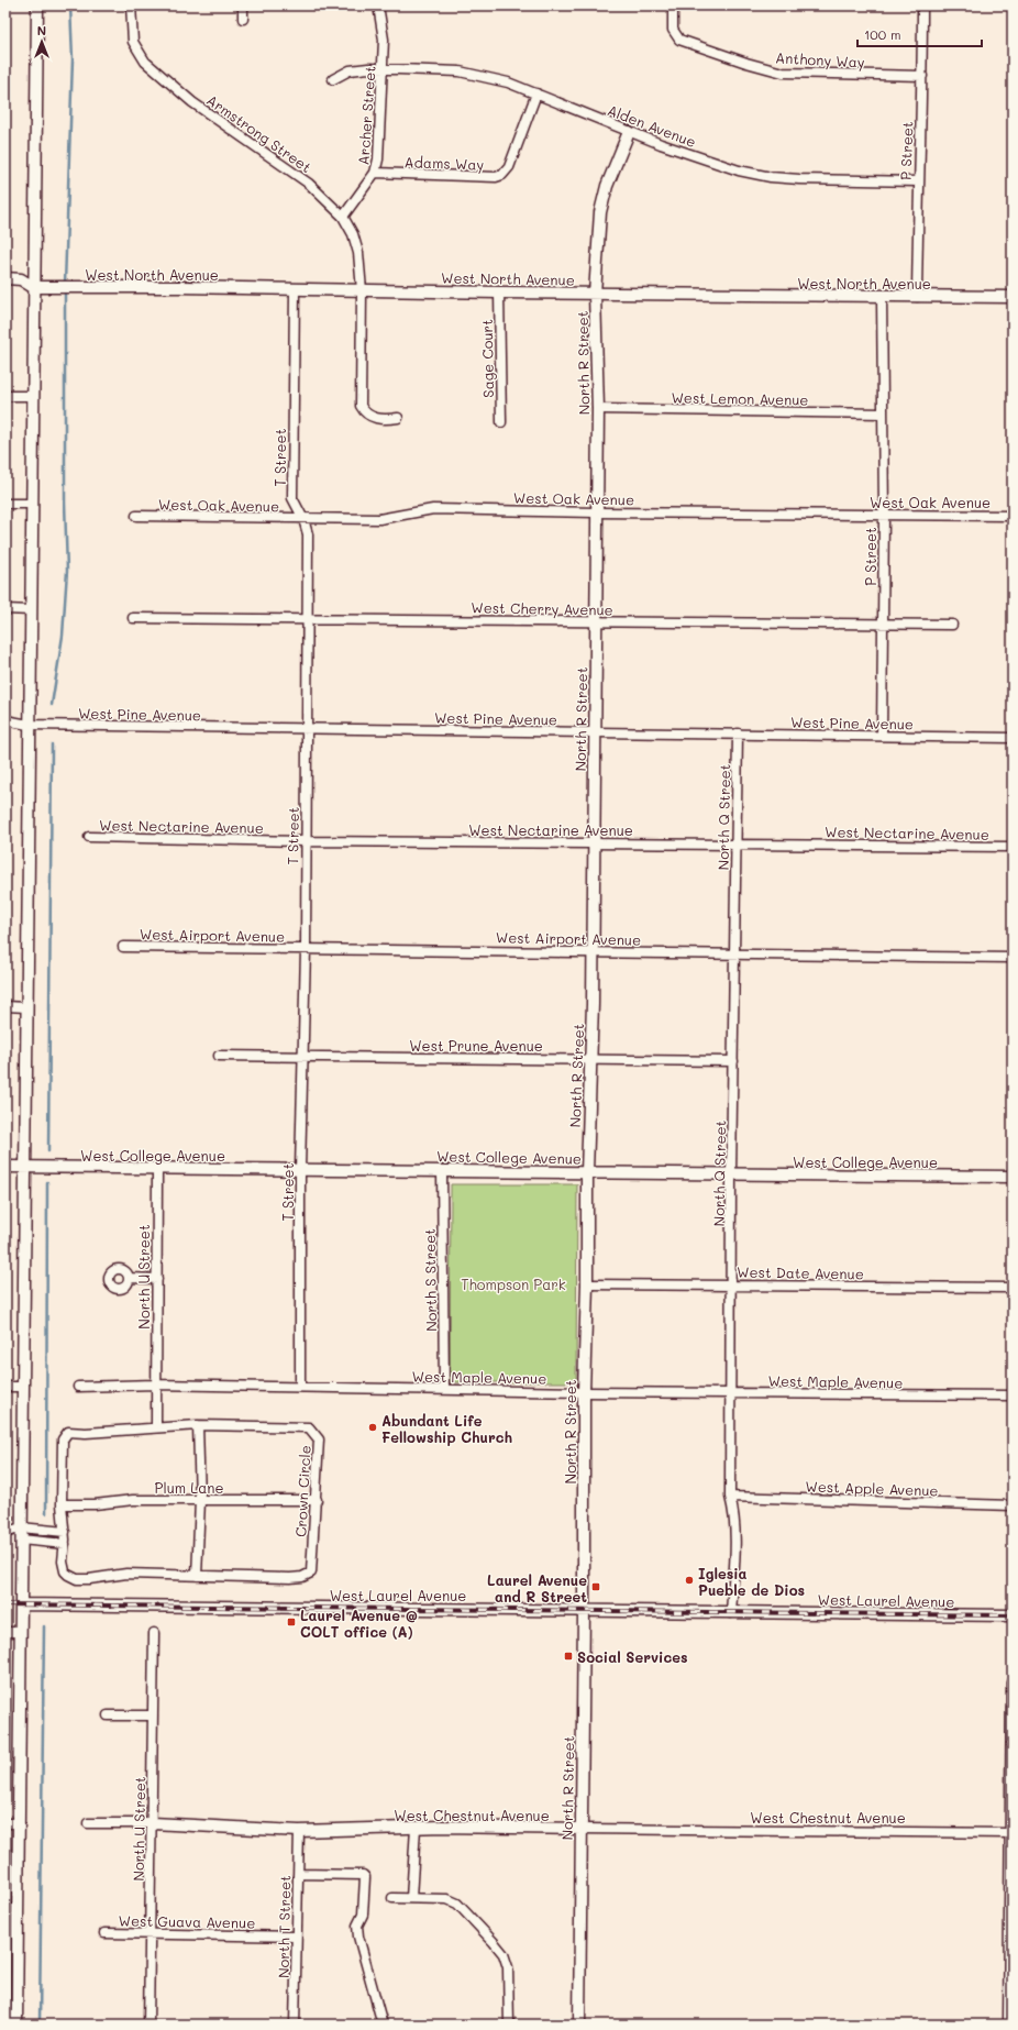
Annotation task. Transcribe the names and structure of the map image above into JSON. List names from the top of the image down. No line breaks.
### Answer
{"streets":{"street":["Anthony Way","Archer Street","Alden Avenue","Armstrong Street","P Street","Adams Way","West North Avenue","Sage Court","North R Street","West Lemon Avenue","T Street","West Oak Avenue","West Cherry Avenue","West Pine Avenue","North Q Street","West Nectarine Avenue","West Airport Avenue","West Prune Avenue","West College Avenue","West Date Avenue","North U Street","North S Street","West Maple Avenue","Plum Lane","West Apple Avenue","Crown Circle","West Laurel Avenue","West Chestnut Avenue","West Guava Avenue","North T Street"]},"crossings":[["Anthony Way","P Street"],["Archer Street","Alden Avenue"],["Archer Street","Armstrong Street"],["Archer Street","Adams Way"],["Alden Avenue","P Street"],["Alden Avenue","Adams Way"],["Alden Avenue","North R Street"],["Armstrong Street","West North Avenue"],["P Street","West North Avenue"],["P Street","West Lemon Avenue"],["P Street","West Oak Avenue"],["P Street","West Cherry Avenue"],["P Street","West Pine Avenue"],["West North Avenue","Sage Court"],["West North Avenue","North R Street"],["West North Avenue","T Street"],["North R Street","West Lemon Avenue"],["North R Street","West Oak Avenue"],["North R Street","West Cherry Avenue"],["North R Street","West Pine Avenue"],["North R Street","West Nectarine Avenue"],["North R Street","West Airport Avenue"],["North R Street","West Prune Avenue"],["North R Street","West College Avenue"],["North R Street","West Date Avenue"],["North R Street","West Maple Avenue"],["North R Street","West Laurel Avenue"],["North R Street","West Chestnut Avenue"],["T Street","West Oak Avenue"],["T Street","West Cherry Avenue"],["T Street","West Pine Avenue"],["T Street","West Nectarine Avenue"],["T Street","West Airport Avenue"],["T Street","West Prune Avenue"],["T Street","West College Avenue"],["T Street","West Maple Avenue"],["West Pine Avenue","North Q Street"],["North Q Street","West Nectarine Avenue"],["North Q Street","West Airport Avenue"],["North Q Street","West Prune Avenue"],["North Q Street","West College Avenue"],["North Q Street","West Date Avenue"],["North Q Street","West Maple Avenue"],["North Q Street","West Apple Avenue"],["North Q Street","West Laurel Avenue"],["West College Avenue","North U Street"],["West College Avenue","North S Street"],["North U Street","West Maple Avenue"],["North U Street","Crown Circle"],["North U Street","West Chestnut Avenue"],["North U Street","West Guava Avenue"],["North S Street","West Maple Avenue"],["Plum Lane","Crown Circle"],["West Chestnut Avenue","North T Street"],["West Guava Avenue","North T Street"]],"parks":["Thompson Park"],"places":{"other":["Abundant Life Fellowship Church","Iglesia Pueble de Dios"],"transit":["Laurel Avenue and R Street","Laurel Avenue @ COLT office (A)","Social Services"]},"scale_bar":"100 m","north":"top"}
